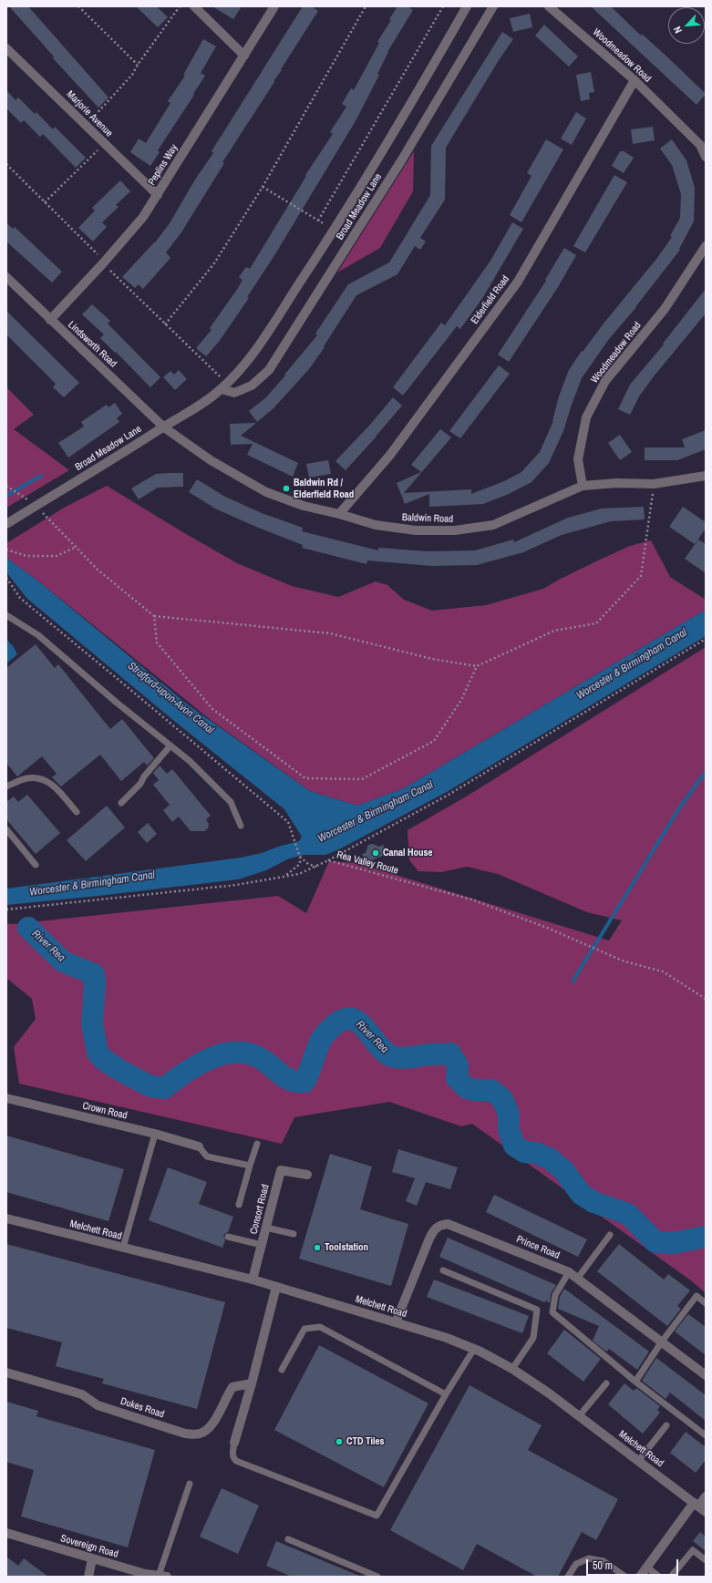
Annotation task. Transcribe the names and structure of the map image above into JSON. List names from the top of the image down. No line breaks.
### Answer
{"streets":{"street":["Woodmeadow Road","Marjorie Avenue","Peplins Way","Broad Meadow Lane","Elderfield Road","Lindsworth Road","Baldwin Road","Crown Road","Consort Road","Melchett Road","Prince Road","Dukes Road","Sovereign Road"],"path":["Rea Valley Route"]},"crossings":[["Woodmeadow Road","Elderfield Road"],["Woodmeadow Road","Baldwin Road"],["Marjorie Avenue","Peplins Way"],["Peplins Way","Lindsworth Road"],["Broad Meadow Lane","Lindsworth Road"],["Broad Meadow Lane","Baldwin Road"],["Elderfield Road","Baldwin Road"],["Lindsworth Road","Baldwin Road"],["Consort Road","Melchett Road"],["Melchett Road","Prince Road"]],"water":["Worcester & Birmingham Canal","Stratford-upon-Avon Canal","River Rea"],"places":["Baldwin Rd / Elderfield Road","Canal House","Toolstation","CTD Tiles"],"scale_bar":"50 m","north":"bottom left"}
